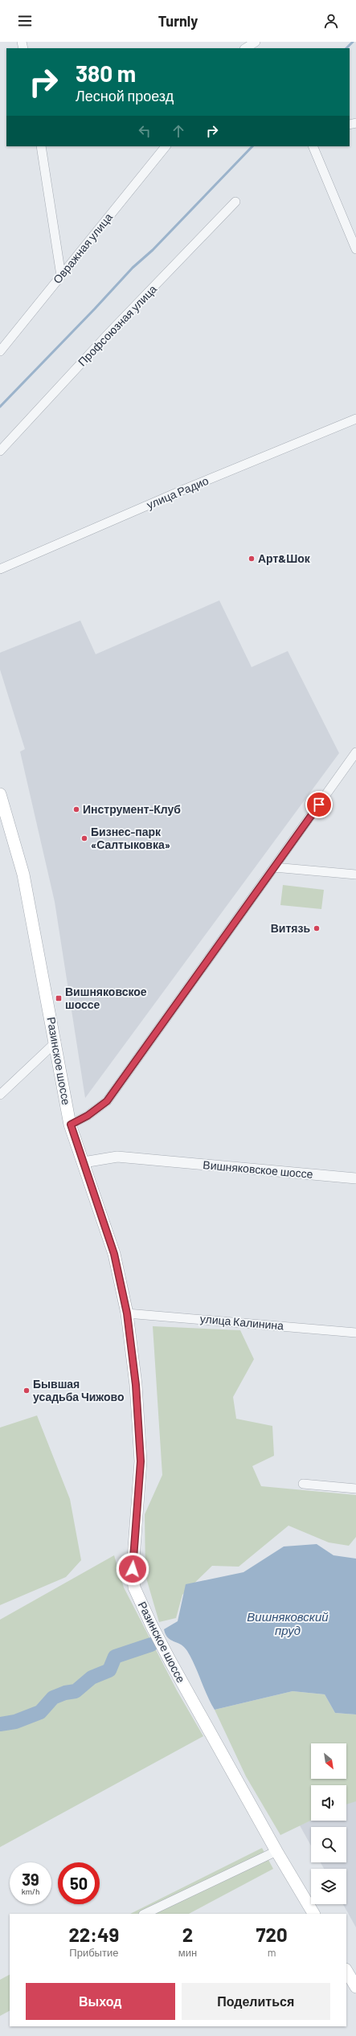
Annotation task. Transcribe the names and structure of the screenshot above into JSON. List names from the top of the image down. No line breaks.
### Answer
{"streets":{"main road":["Разинское шоссе"],"street":["Овражная улица","Профсоюзная улица","улица Радио","Вишняковское шоссе","улица Калинина"]},"crossings":[["Разинское шоссе","Вишняковское шоссе"],["Разинское шоссе","улица Калинина"]],"water":["Вишняковский пруд"],"places":{"other":["Арт&Шок","Инструмент-Клуб","Бизнес-парк «Салтыковка»","Витязь","Бывшая усадьба Чижово"],"transit":["Вишняковское шоссе"]},"north":"bottom right","page":{"header":"Turnly","turn":["380 m","Лесной проезд"],"speed":"39 km/h","limit":"50","eta":["22:49","Прибытие","2","мин","720","m"],"buttons":["Выход","Поделиться"]}}
